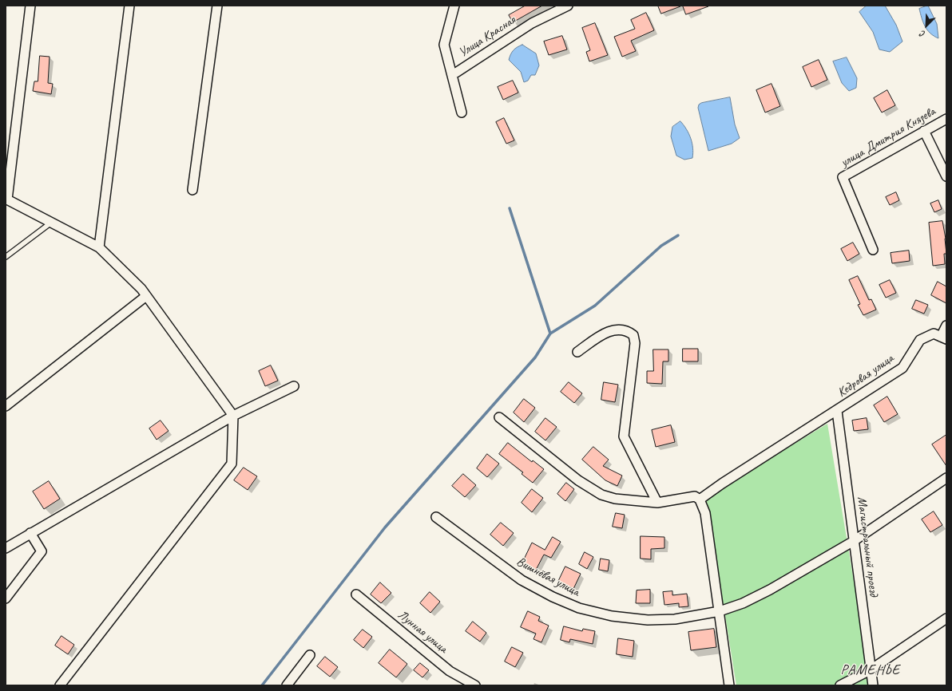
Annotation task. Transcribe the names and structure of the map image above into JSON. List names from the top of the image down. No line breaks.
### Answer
{"streets":{"street":["Улица Красная","улица Дмитрия Князева","Кедровая улица","Магистральный проезд","Вишнёвая улица","Лунная улица"]},"crossings":[["Кедровая улица","Магистральный проезд"],["Магистральный проезд","Вишнёвая улица"]],"districts":["РАМЕНЬЕ"],"north":"bottom left"}
